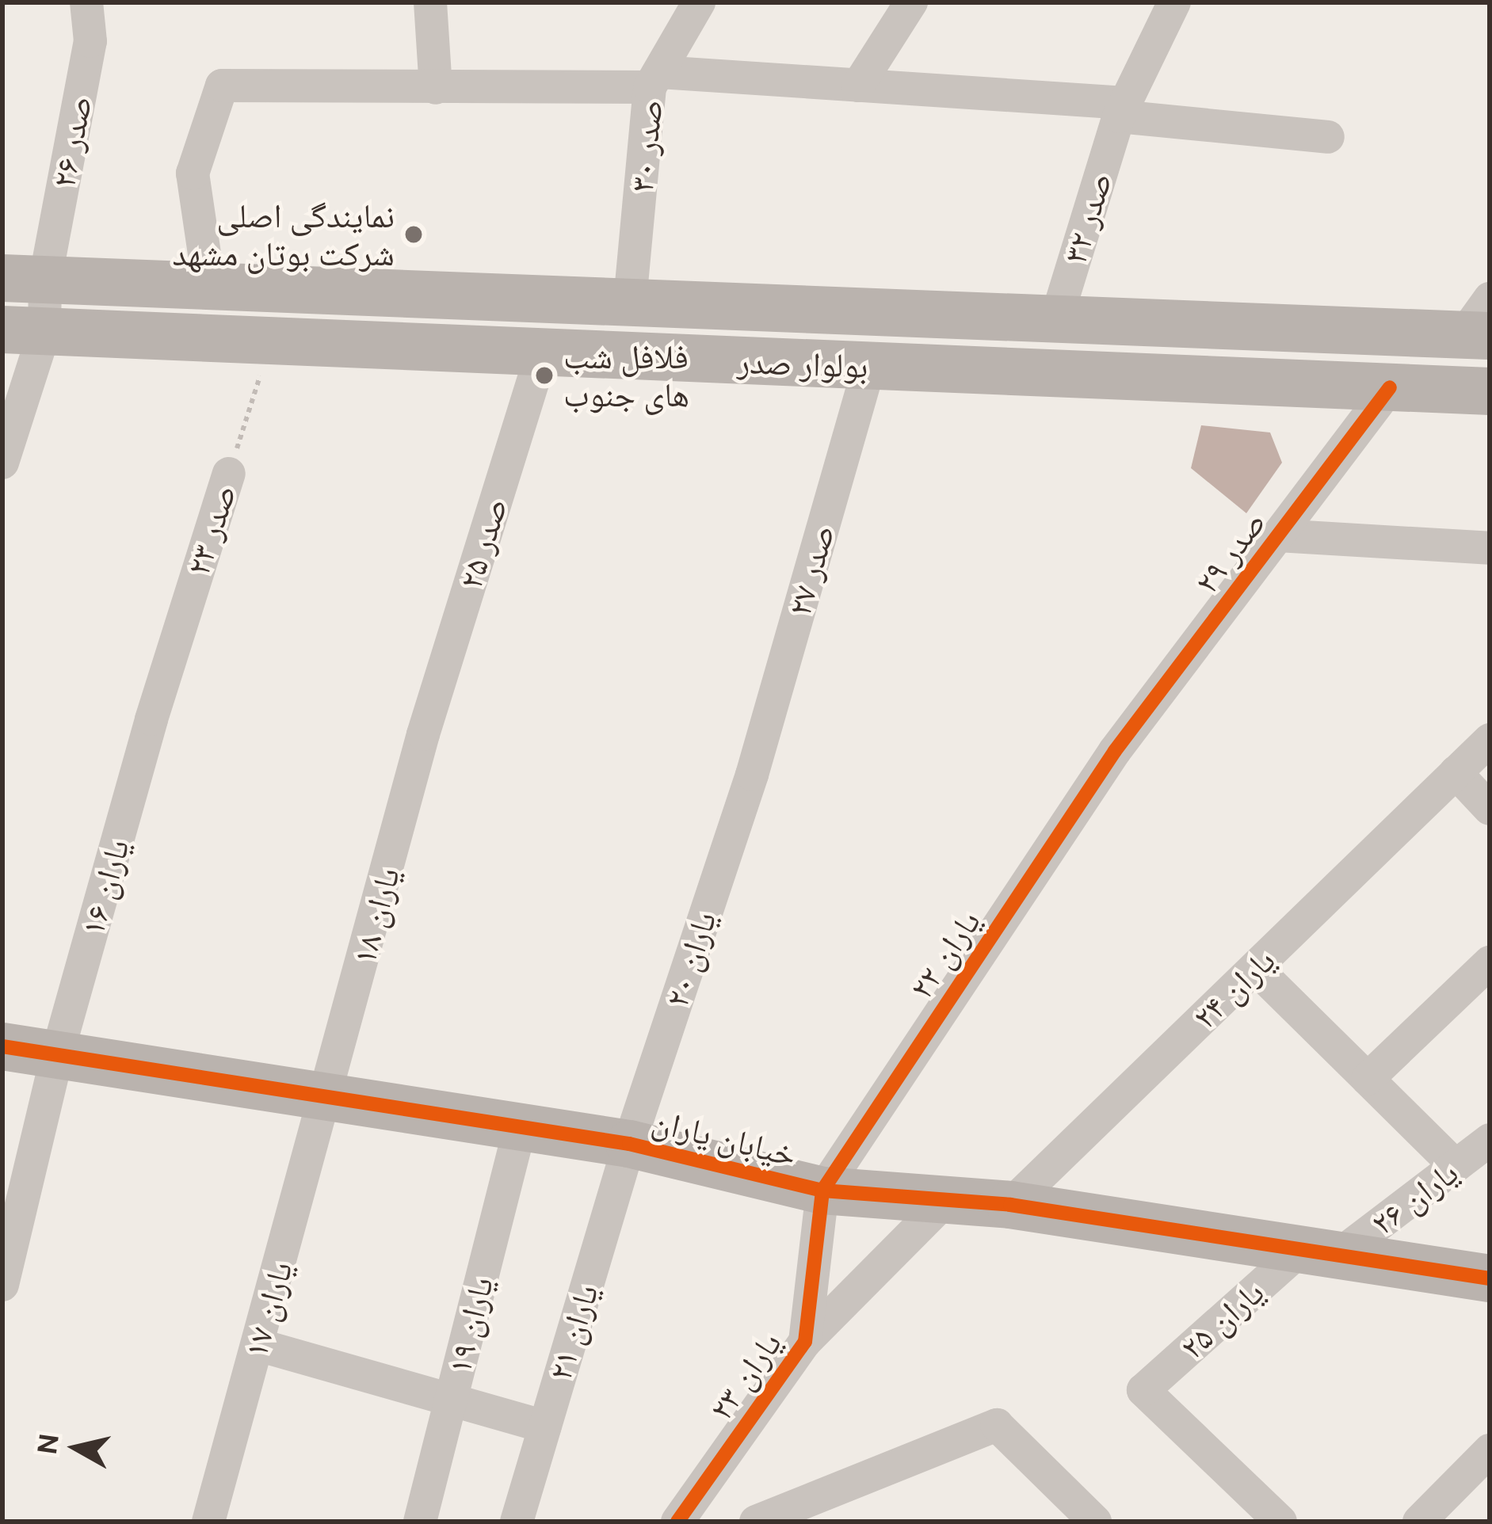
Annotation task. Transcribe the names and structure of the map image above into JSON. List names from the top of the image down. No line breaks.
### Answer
{"streets":{"main road":["بولوار صدر","خیابان یاران"],"street":["صدر ۲۶","صدر ۳۰","صدر ۳۲","صدر ۲۳","صدر ۲۵","صدر ۲۹","صدر ۲۷","یاران ۱۶","یاران ۱۸","یاران ۲۲","یاران ۲۰","یاران ۲۴","یاران ۲۶","یاران ۱۷","یاران ۲۵","یاران ۱۹","یاران ۲۱","یاران ۲۳"]},"crossings":[["صدر ۲۶","بولوار صدر"],["صدر ۳۰","بولوار صدر"],["صدر ۳۲","بولوار صدر"],["بولوار صدر","صدر ۲۳"],["بولوار صدر","صدر ۲۵"],["بولوار صدر","صدر ۲۹"],["بولوار صدر","صدر ۲۷"],["صدر ۲۳","یاران ۱۶"],["صدر ۲۵","یاران ۱۸"],["صدر ۲۹","یاران ۲۲"],["صدر ۲۷","یاران ۲۰"],["یاران ۱۶","خیابان یاران"],["یاران ۱۸","خیابان یاران"],["یاران ۱۸","یاران ۱۷"],["یاران ۲۲","خیابان یاران"],["یاران ۲۲","یاران ۲۳"],["یاران ۲۰","خیابان یاران"],["یاران ۲۰","یاران ۲۱"],["یاران ۲۴","خیابان یاران"],["خیابان یاران","یاران ۲۶"],["خیابان یاران","یاران ۱۷"],["خیابان یاران","یاران ۲۵"],["خیابان یاران","یاران ۱۹"],["خیابان یاران","یاران ۲۱"],["خیابان یاران","یاران ۲۳"],["یاران ۲۶","یاران ۲۵"]],"places":["نمایندگی اصلی شرکت بوتان مشهد","فلافل شب های جنوب"],"north":"left"}
